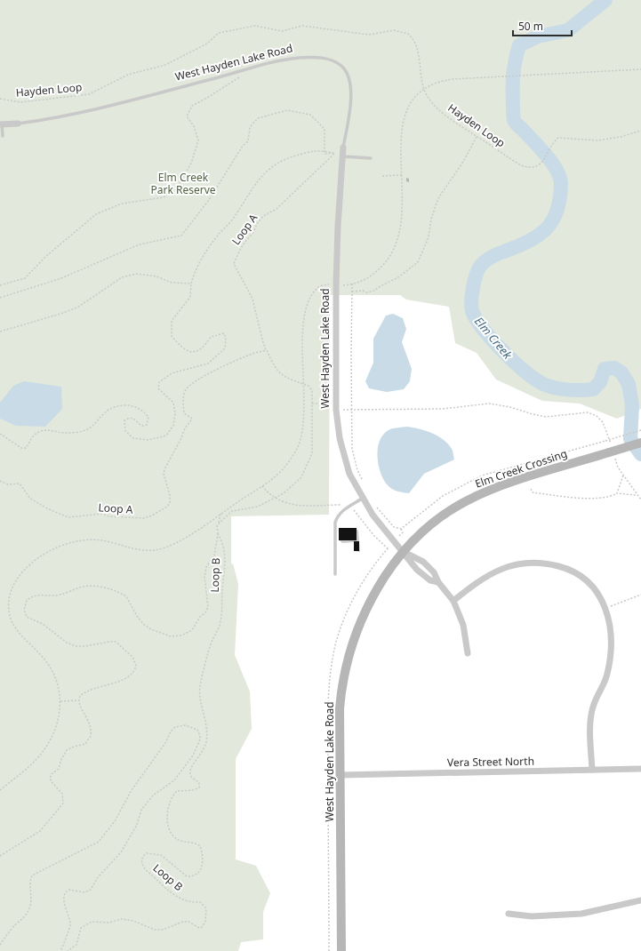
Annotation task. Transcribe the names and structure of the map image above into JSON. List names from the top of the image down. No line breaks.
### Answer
{"streets":{"main road":["West Hayden Lake Road","Elm Creek Crossing"],"street":["Vera Street North"],"path":["Hayden Loop","Loop A","Loop B"]},"crossings":[["West Hayden Lake Road","Elm Creek Crossing"],["West Hayden Lake Road","Vera Street North"]],"water":["Elm Creek"],"parks":["Elm Creek Park Reserve"],"scale_bar":"50 m"}
